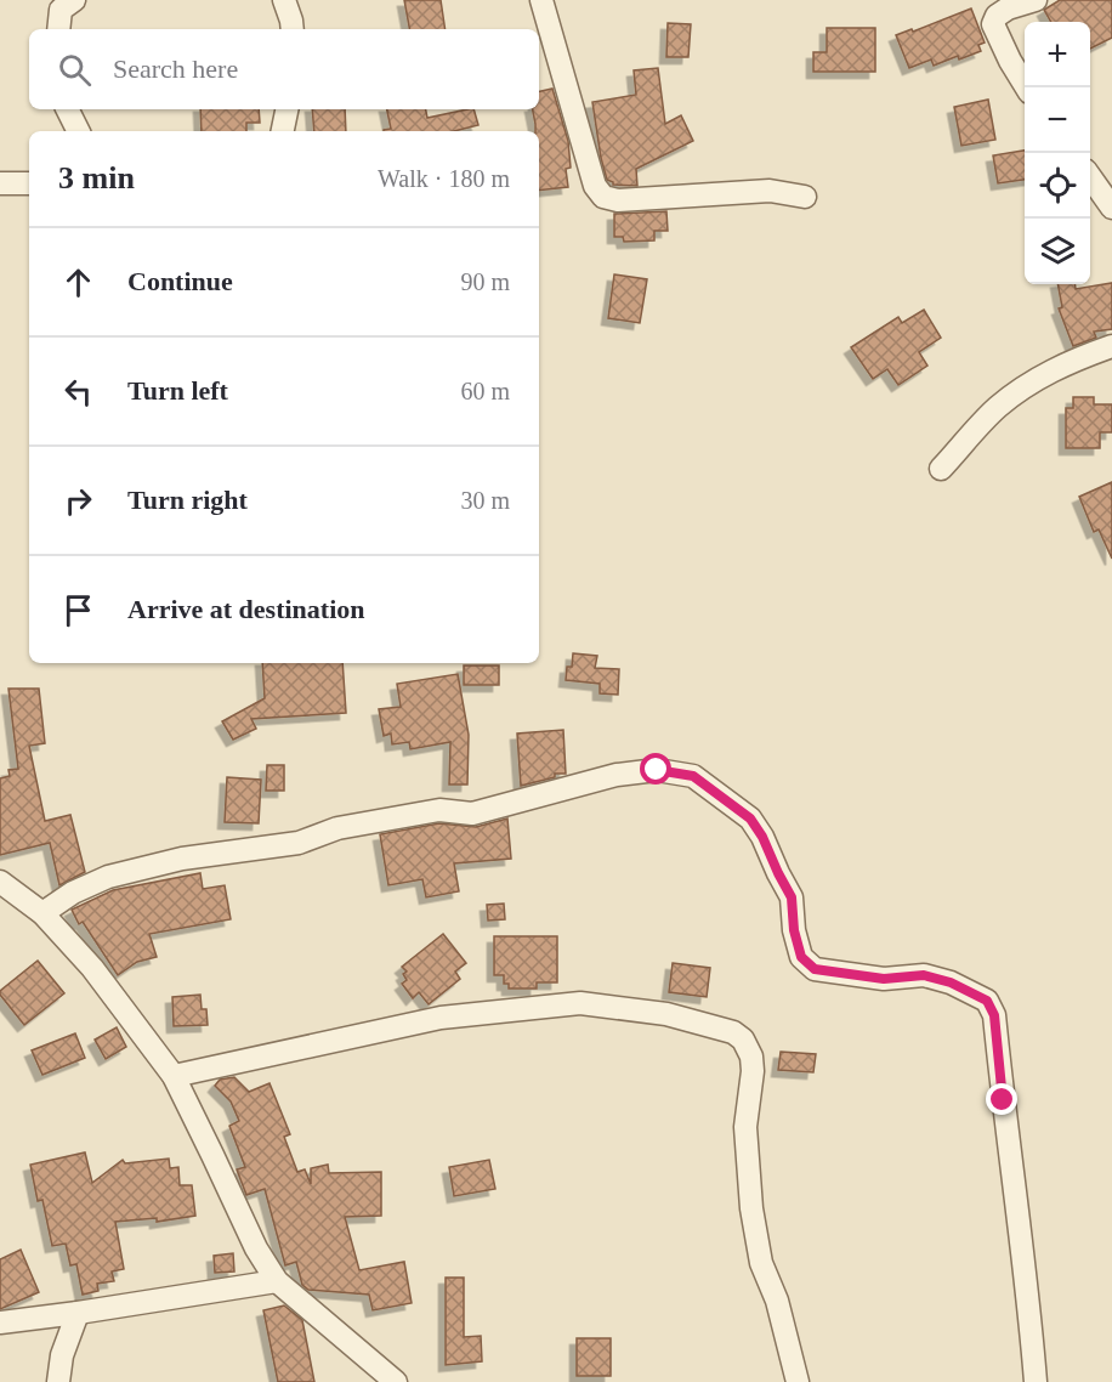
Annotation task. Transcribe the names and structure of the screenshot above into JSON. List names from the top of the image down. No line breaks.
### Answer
{"page":{"map_buttons":["+","−"],"search":"Search here","heading":["3 min","Walk · 180 m"],"list":[["Continue","90 m"],["Turn left","60 m"],["Turn right","30 m"],"Arrive at destination"]}}
